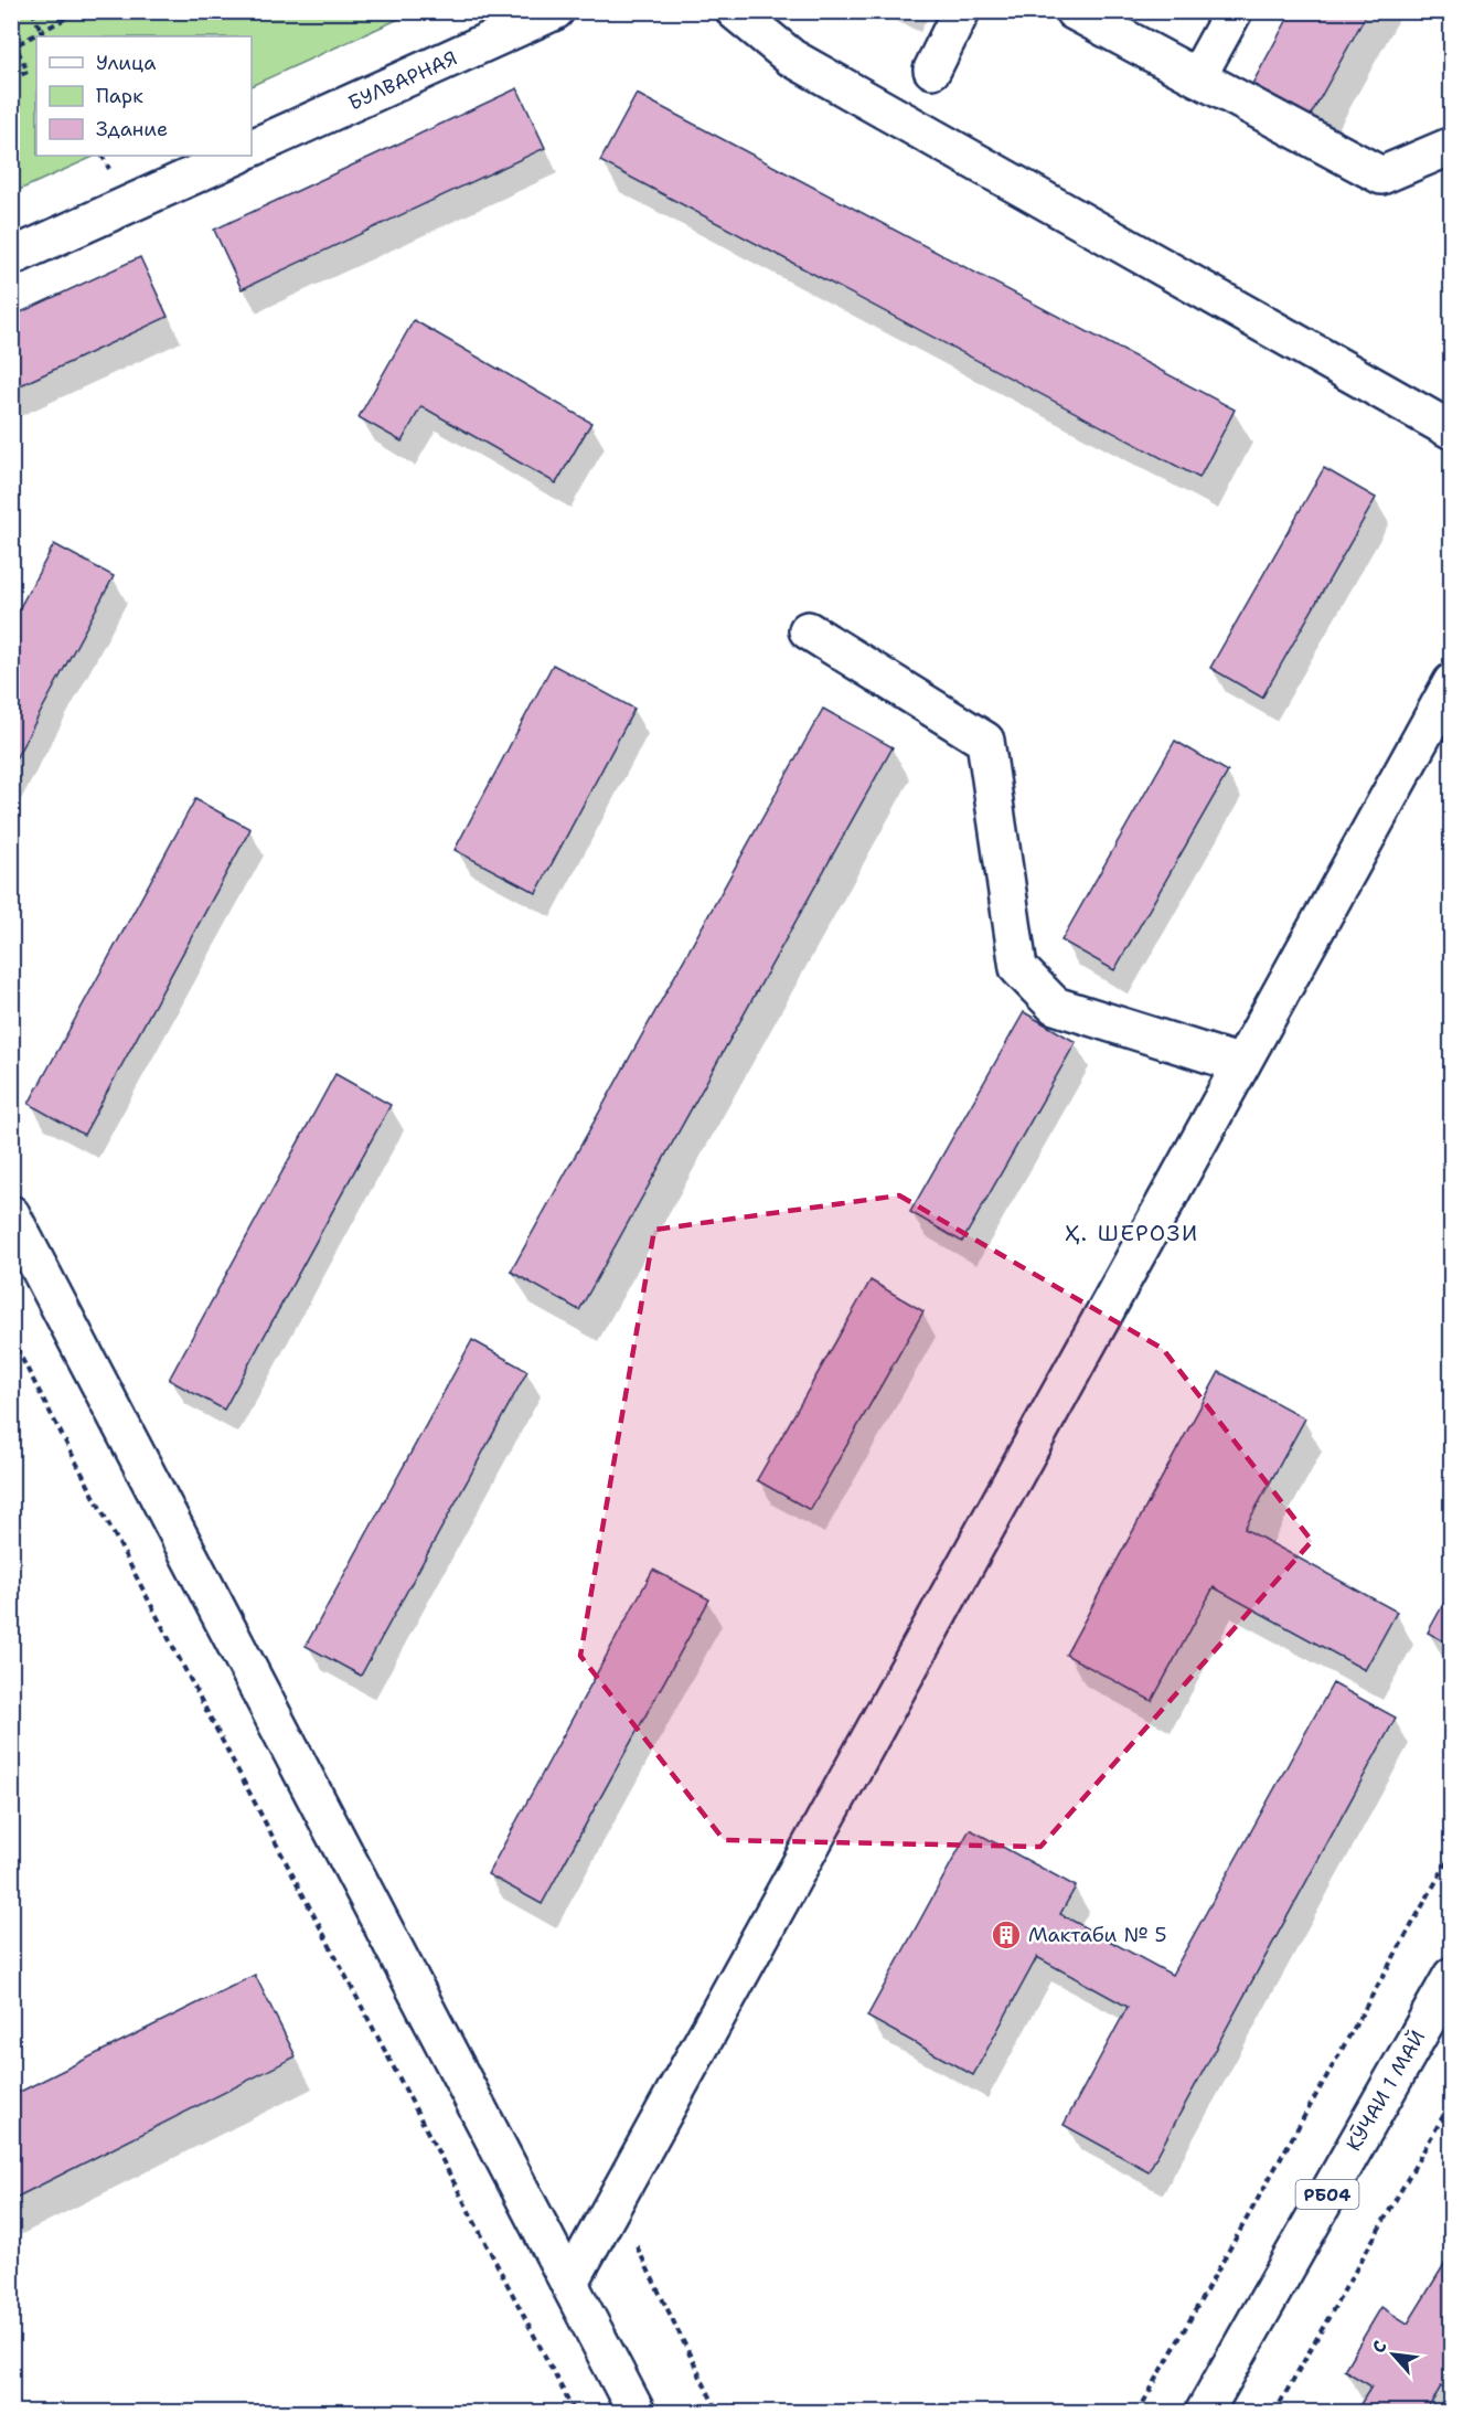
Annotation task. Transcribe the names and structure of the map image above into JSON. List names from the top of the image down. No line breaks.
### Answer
{"streets":{"street":["БУЛВАРНАЯ","КӮЧАИ 1 МАЙ","РБ04"]},"districts":["Ҳ. ШЕРОЗИ"],"places":{"building":["Мактаби № 5"]},"legend":["Улица","Парк","Здание"],"north":"top left"}
